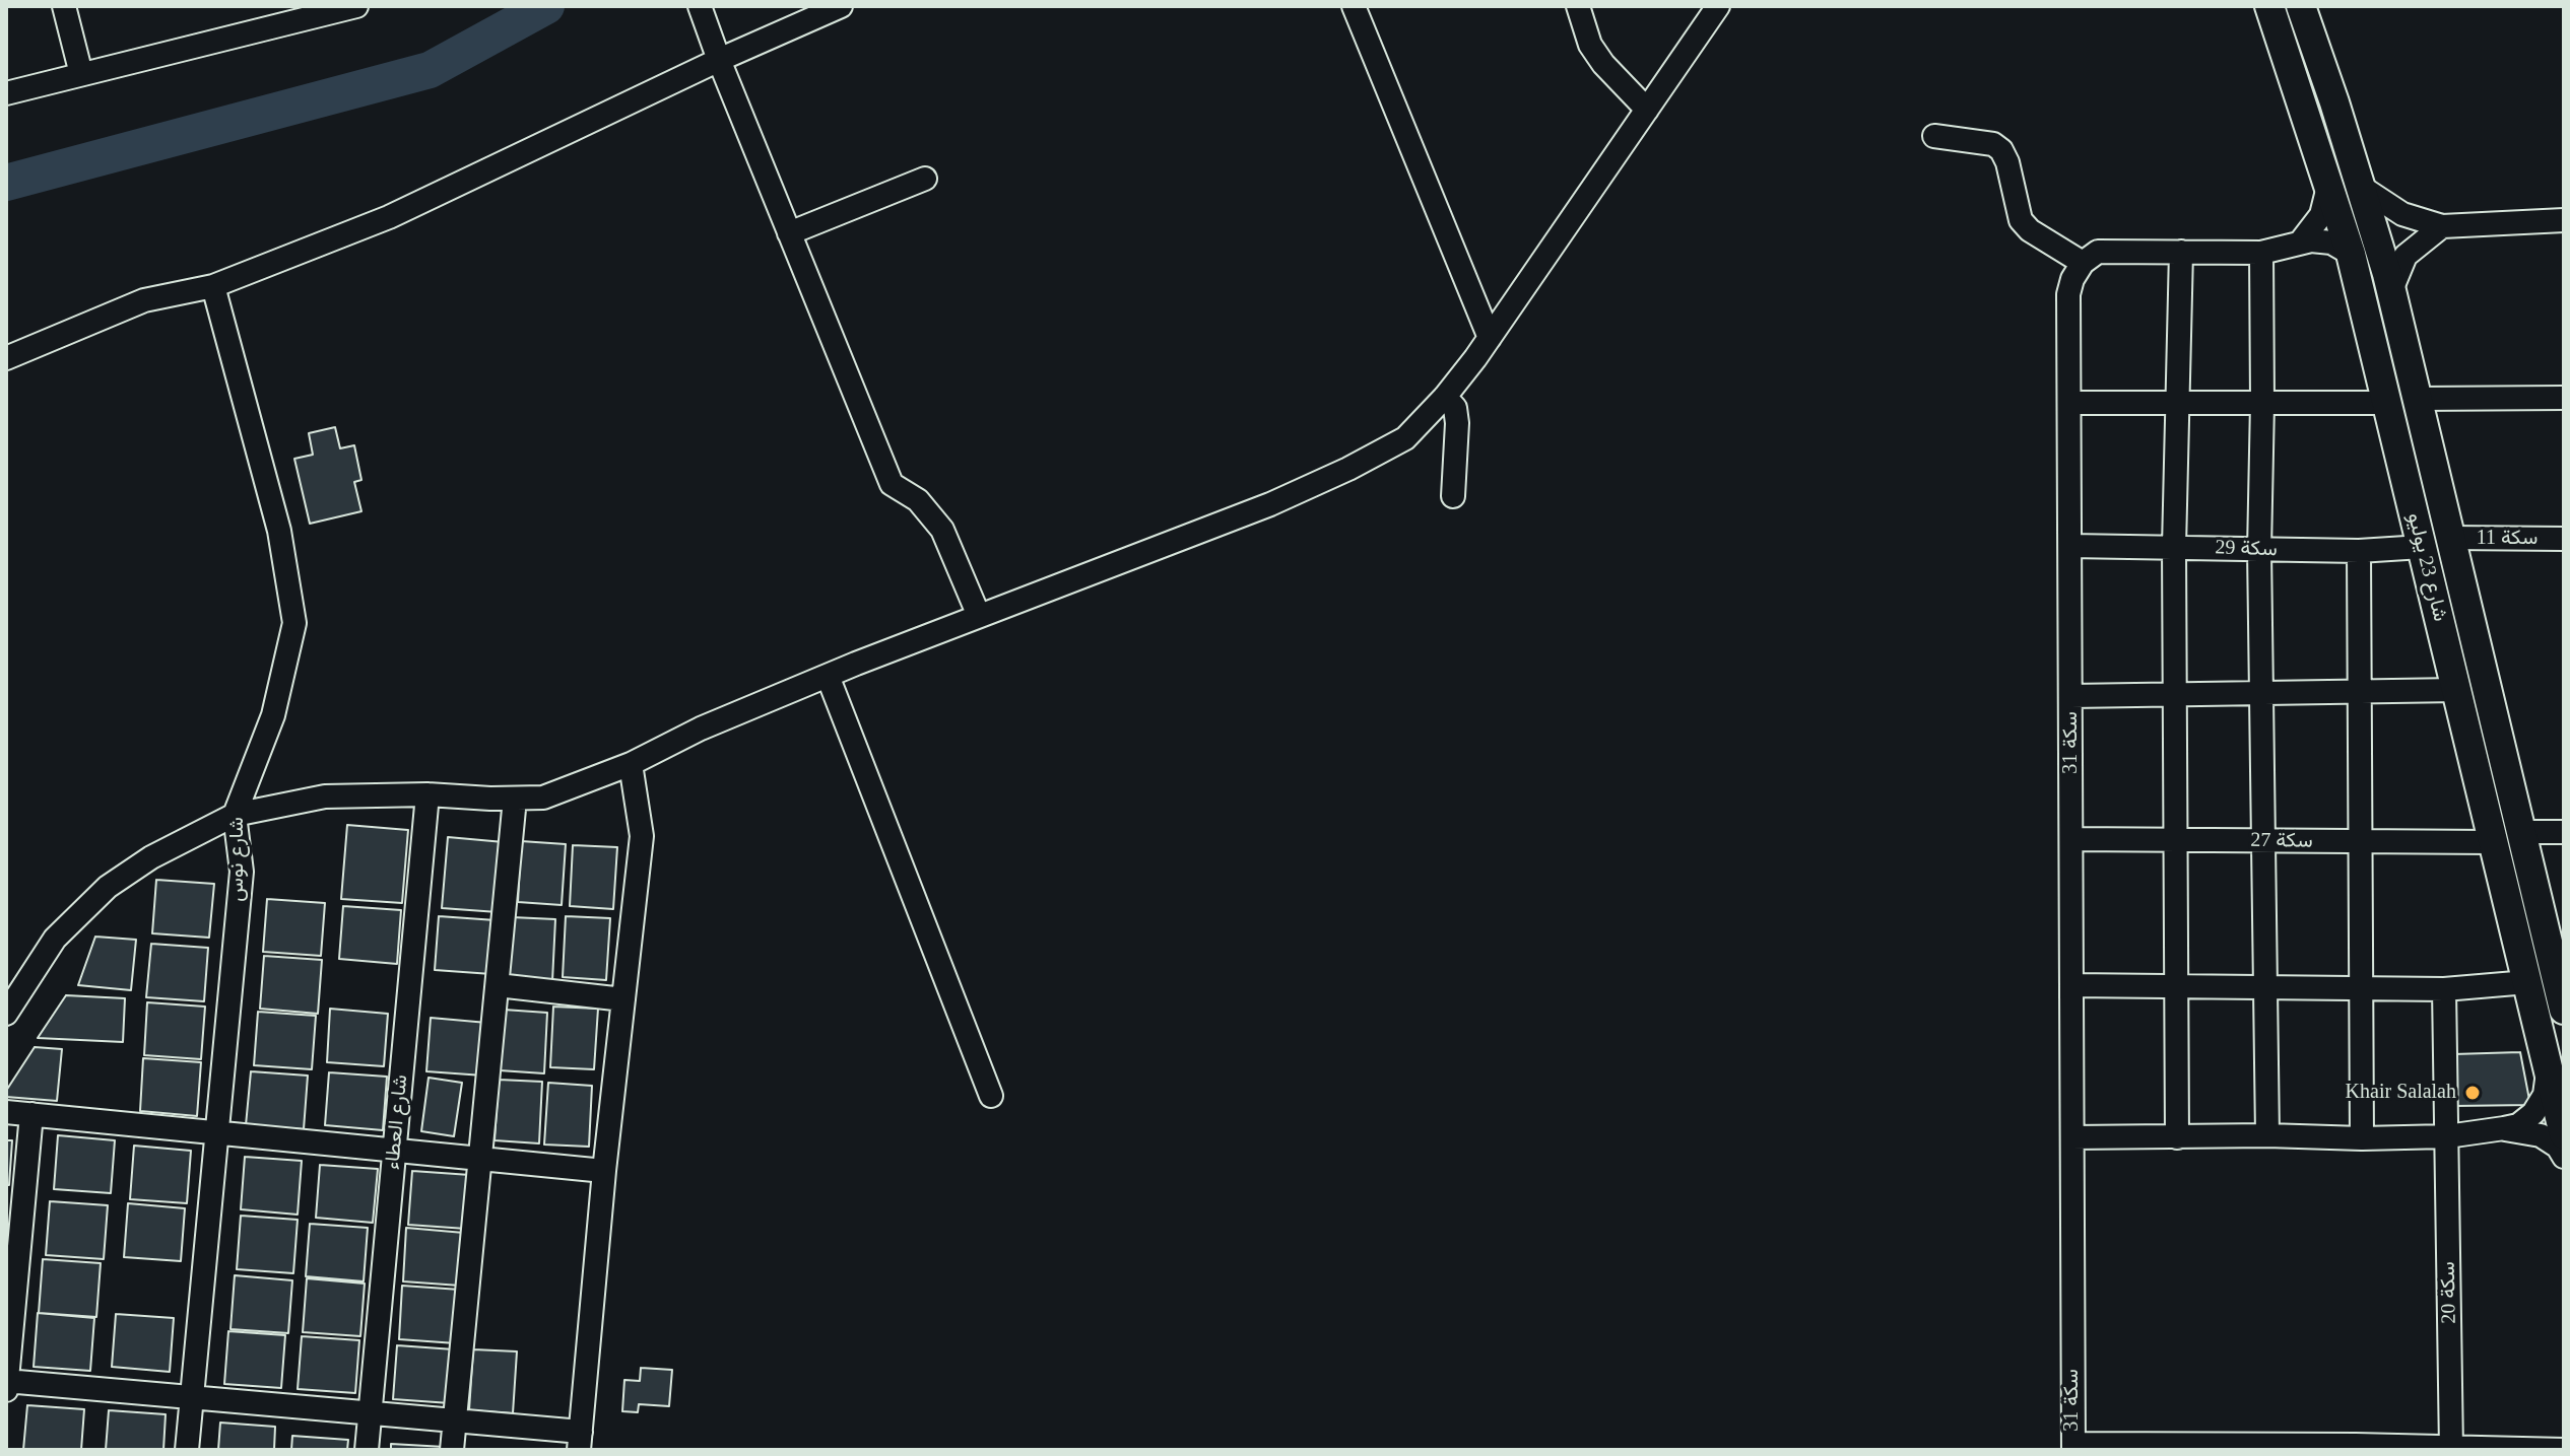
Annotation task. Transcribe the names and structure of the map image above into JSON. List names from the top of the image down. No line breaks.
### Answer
{"streets":{"main road":["شارع 23 يوليو"],"street":["سكة 11","سكة 29","سكة 31","سكة 27","شارع نوس","شارع العطاء","سكة 20"]},"crossings":[["سكة 11","شارع 23 يوليو"],["سكة 29","شارع 23 يوليو"],["سكة 29","سكة 31"],["شارع 23 يوليو","سكة 27"],["سكة 31","سكة 27"]],"places":["Khair Salalah"]}
